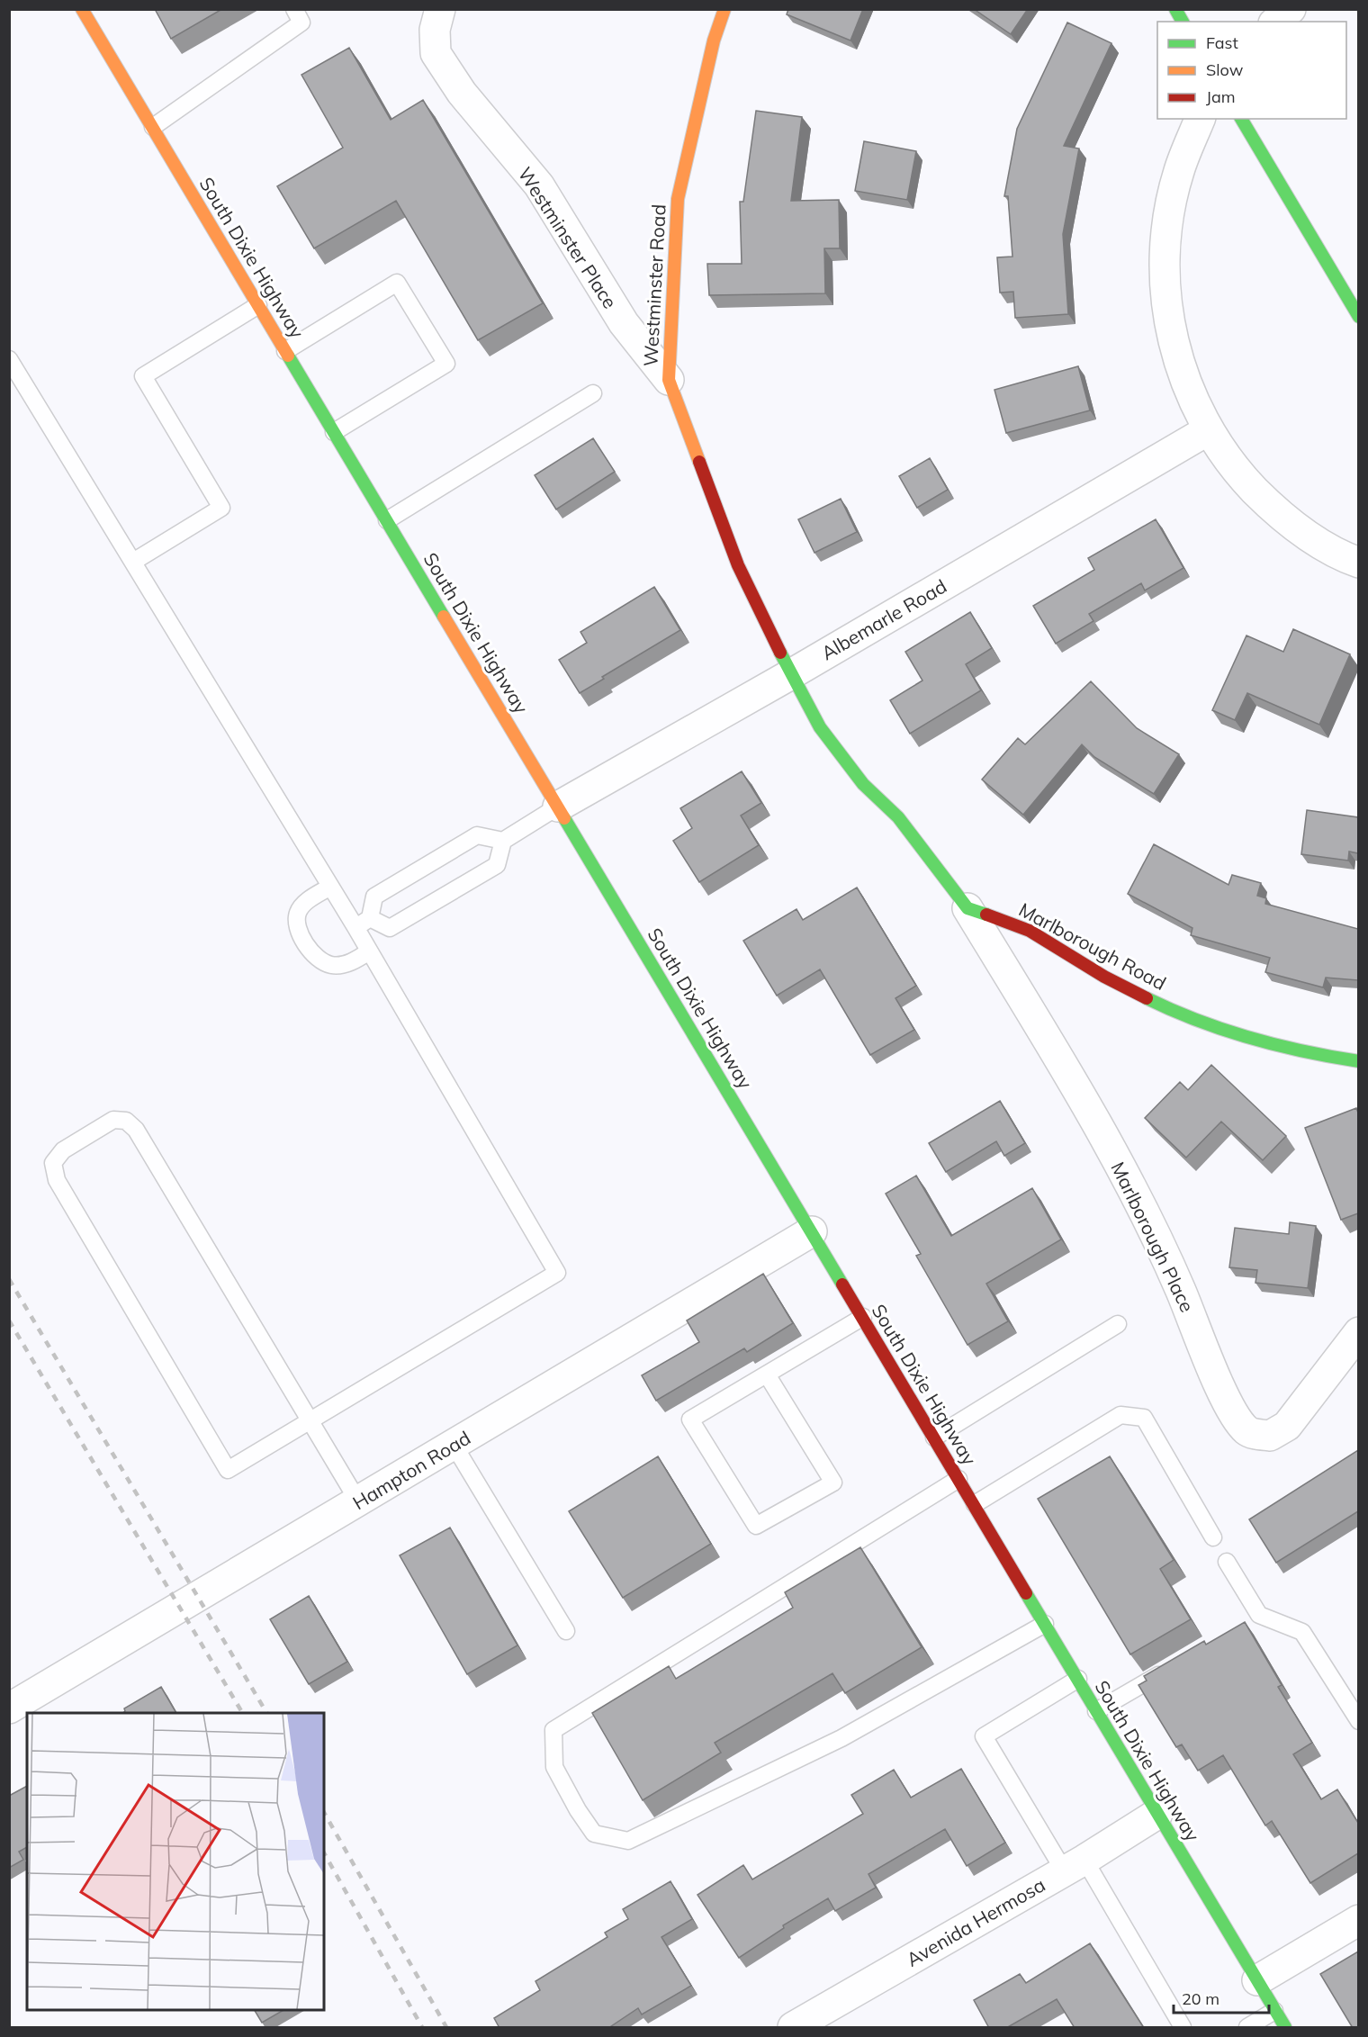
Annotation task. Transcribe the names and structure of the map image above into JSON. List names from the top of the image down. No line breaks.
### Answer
{"streets":{"main road":["South Dixie Highway","Westminster Road","Marlborough Road"],"street":["Westminster Place","Albemarle Road","Marlborough Place","Hampton Road","Avenida Hermosa"]},"crossings":[["Westminster Place","Westminster Road"],["South Dixie Highway","Albemarle Road"],["South Dixie Highway","Hampton Road"],["South Dixie Highway","Avenida Hermosa"],["Westminster Road","Albemarle Road"],["Marlborough Road","Marlborough Place"]],"legend":["Fast","Slow","Jam"],"scale_bar":"20 m"}
